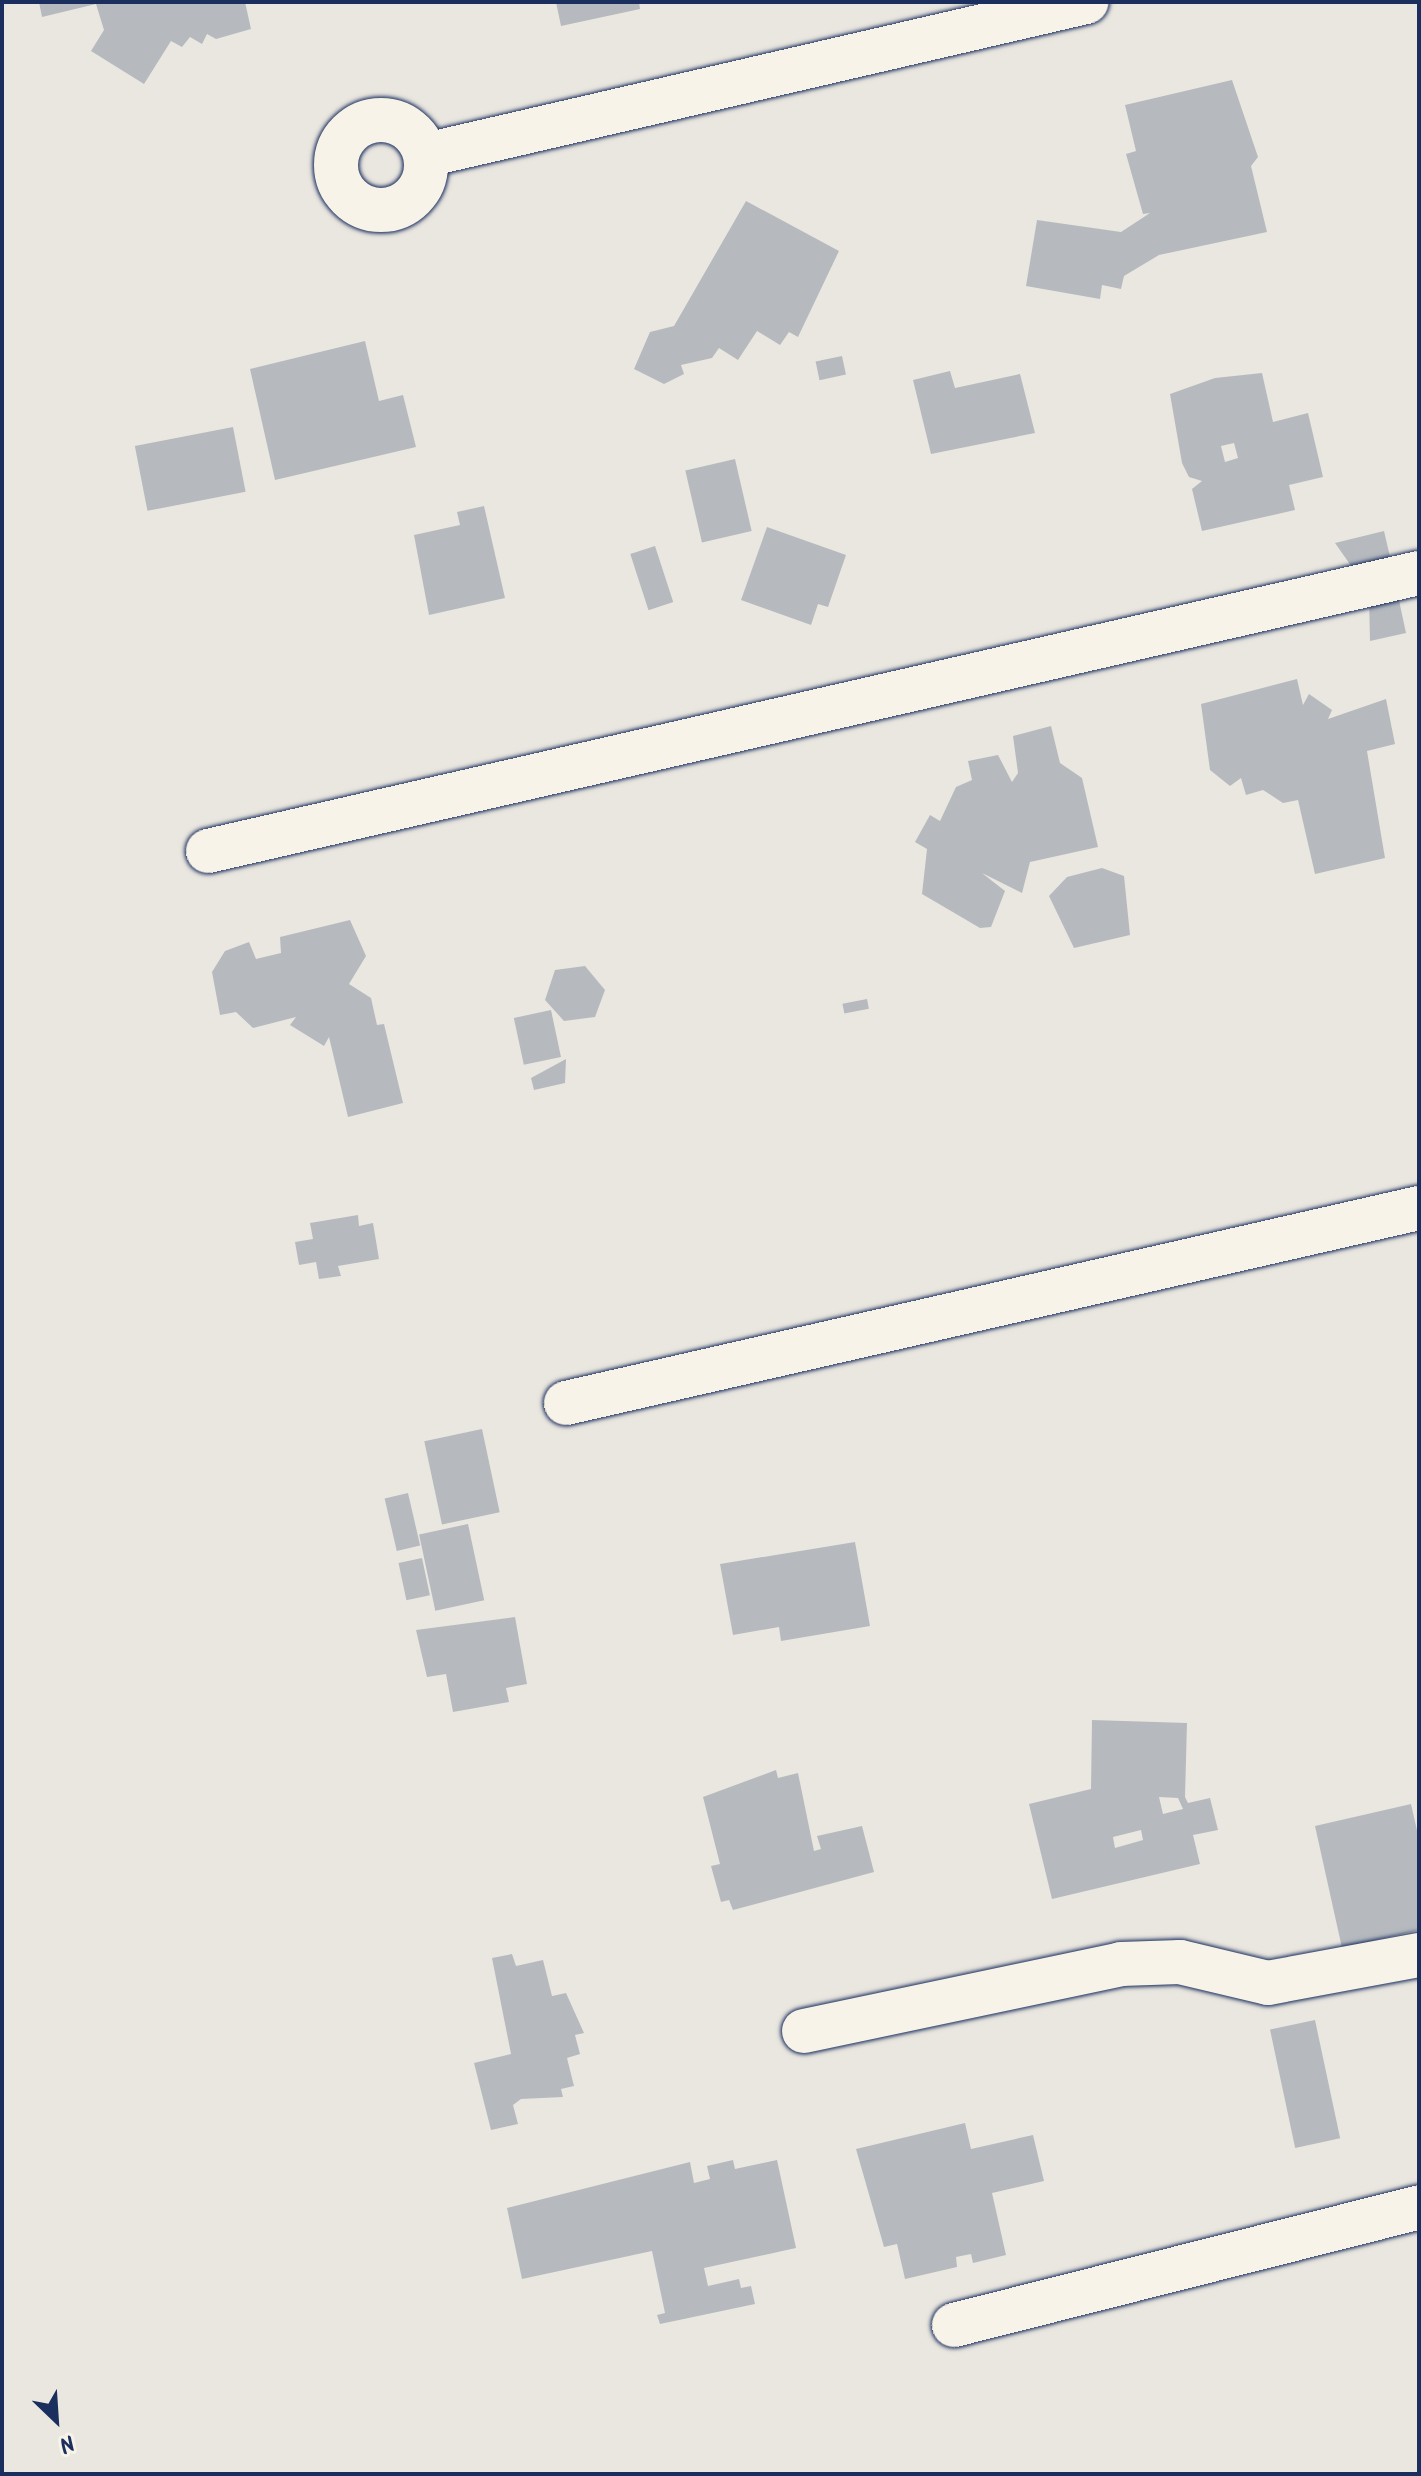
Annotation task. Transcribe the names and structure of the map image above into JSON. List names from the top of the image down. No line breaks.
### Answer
{"north":"bottom right"}
